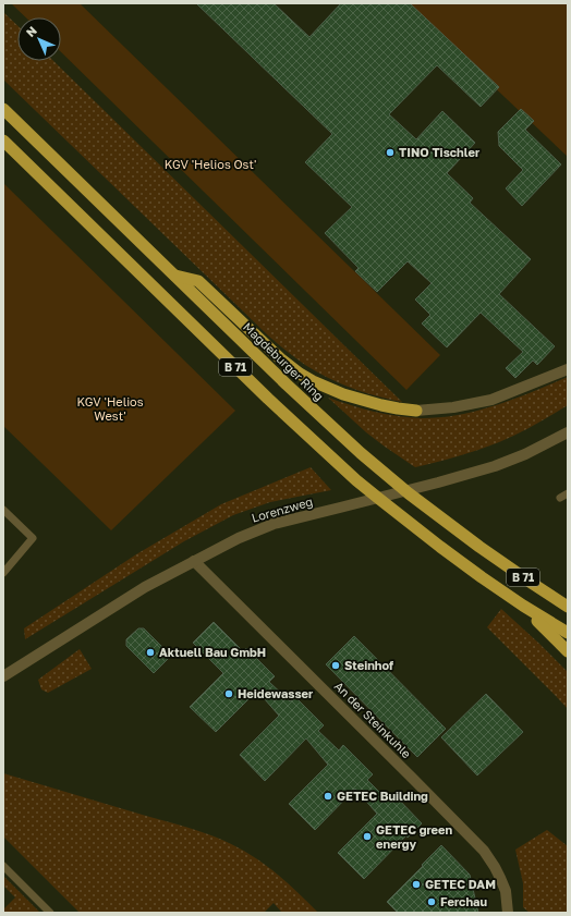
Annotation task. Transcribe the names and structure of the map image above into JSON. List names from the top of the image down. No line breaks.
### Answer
{"streets":{"highway":["Magdeburger Ring","B 71"],"street":["Lorenzweg","An der Steinkuhle"]},"crossings":[["Lorenzweg","An der Steinkuhle"]],"parks":["KGV 'Helios Ost'","KGV 'Helios West'"],"places":["TINO Tischler","Aktuell Bau GmbH","Steinhof","Heidewasser","GETEC Building","GETEC green energy","GETEC DAM","Ferchau"],"north":"top left"}
